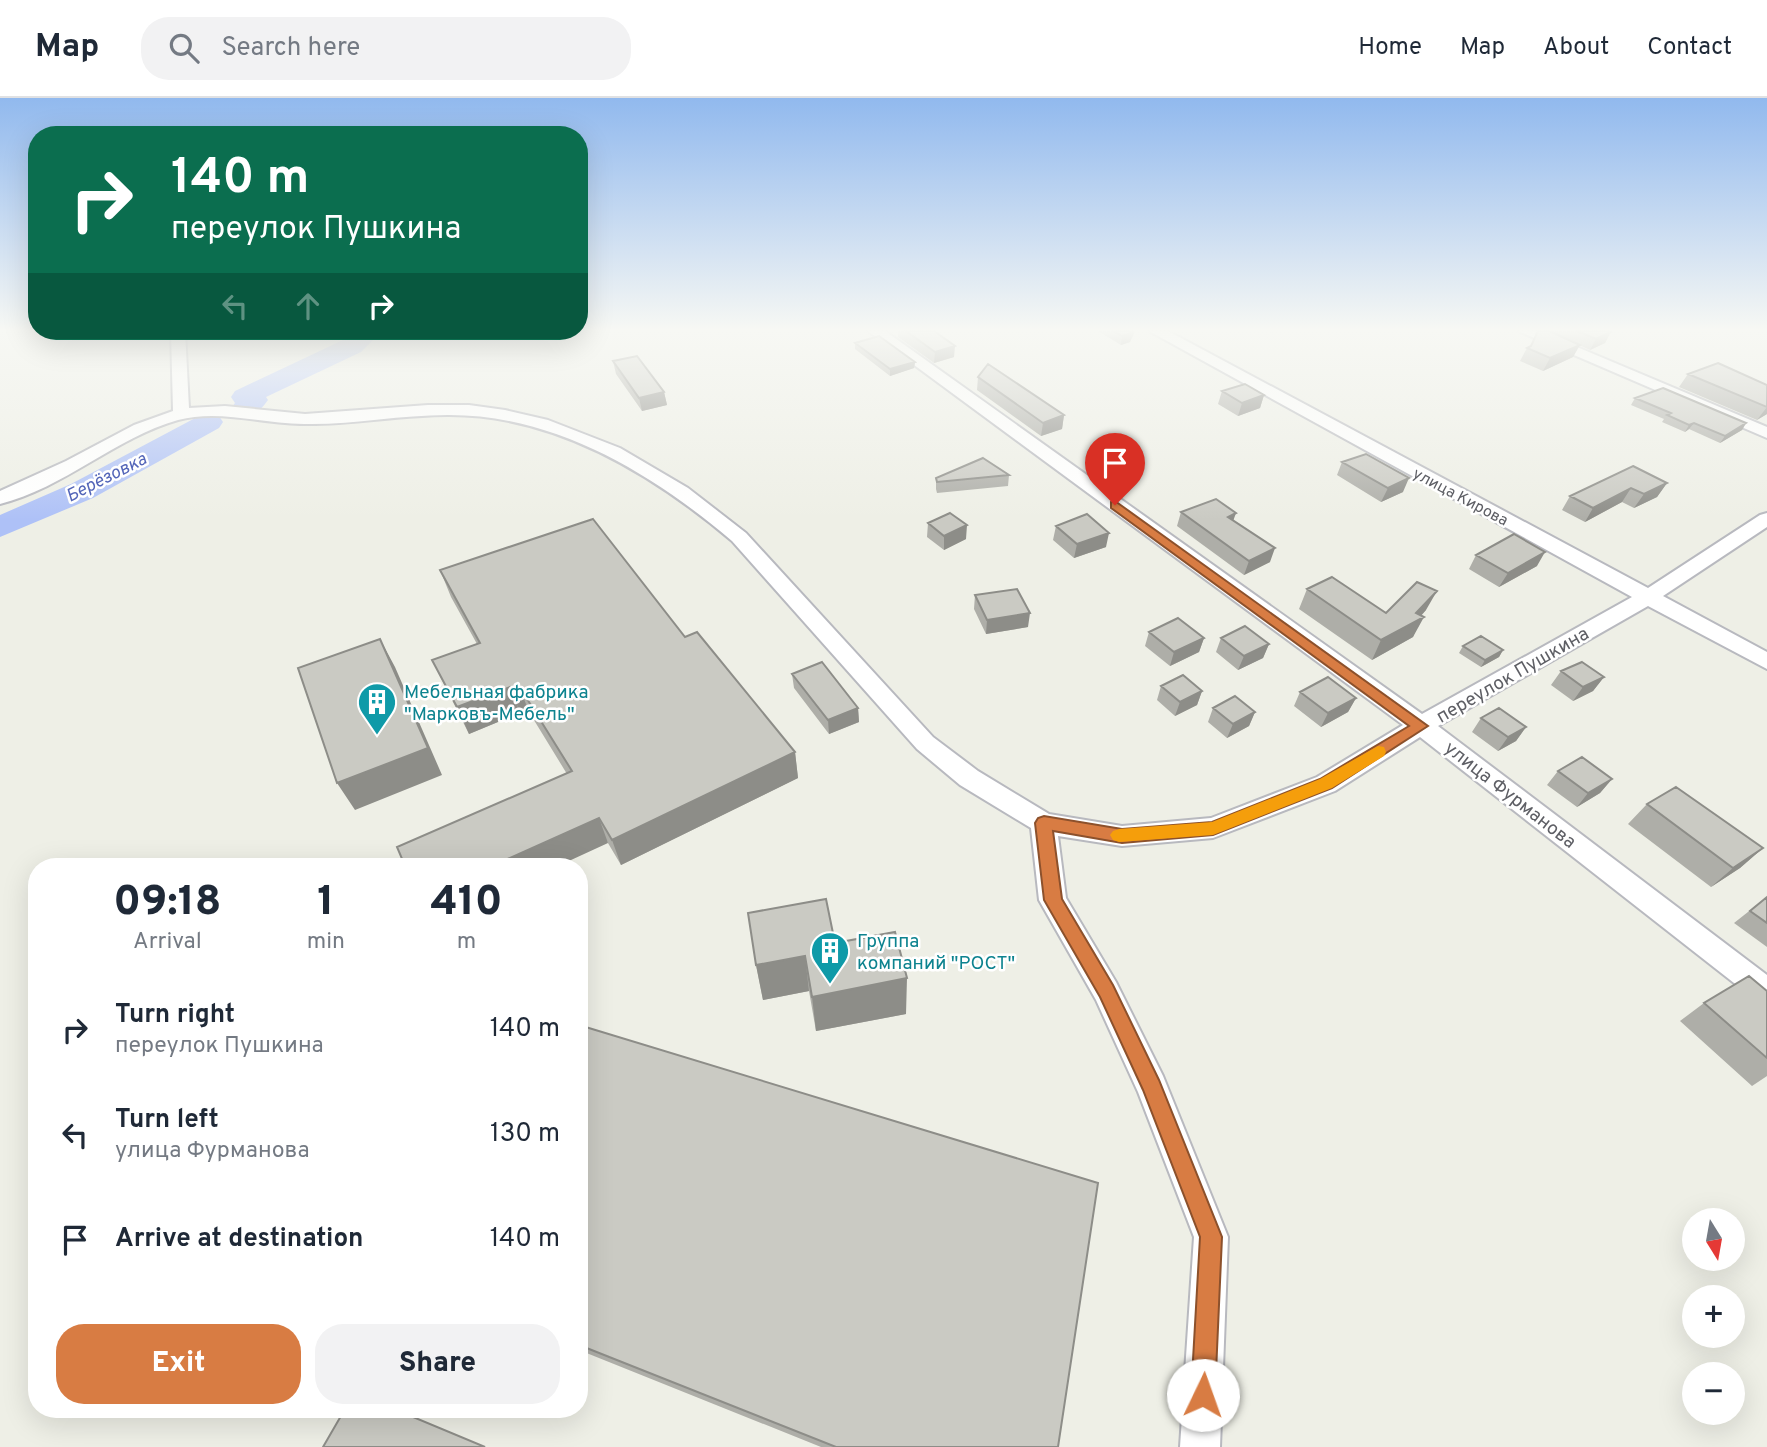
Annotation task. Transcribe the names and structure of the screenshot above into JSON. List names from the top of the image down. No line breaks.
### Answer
{"streets":{"street":["улица Кирова","переулок Пушкина","улица Фурманова"]},"crossings":[["улица Кирова","переулок Пушкина"],["переулок Пушкина","улица Фурманова"]],"water":["Берёзовка"],"places":{"building":["Мебельная фабрика \"Марковъ-Мебель\"","Группа компаний \"РОСТ\""]},"north":"bottom","page":{"header":"Map","search":"Search here","nav":["Home","Map","About","Contact"],"turn":["140 m","переулок Пушкина"],"eta":["09:18","Arrival","1","min","410","m"],"list":[{"name":"Turn right","note":"переулок Пушкина","value":"140 m"},{"name":"Turn left","note":"улица Фурманова","value":"130 m"},{"name":"Arrive at destination","value":"140 m"}],"map_buttons":["+","−"],"buttons":["Exit","Share"]}}
